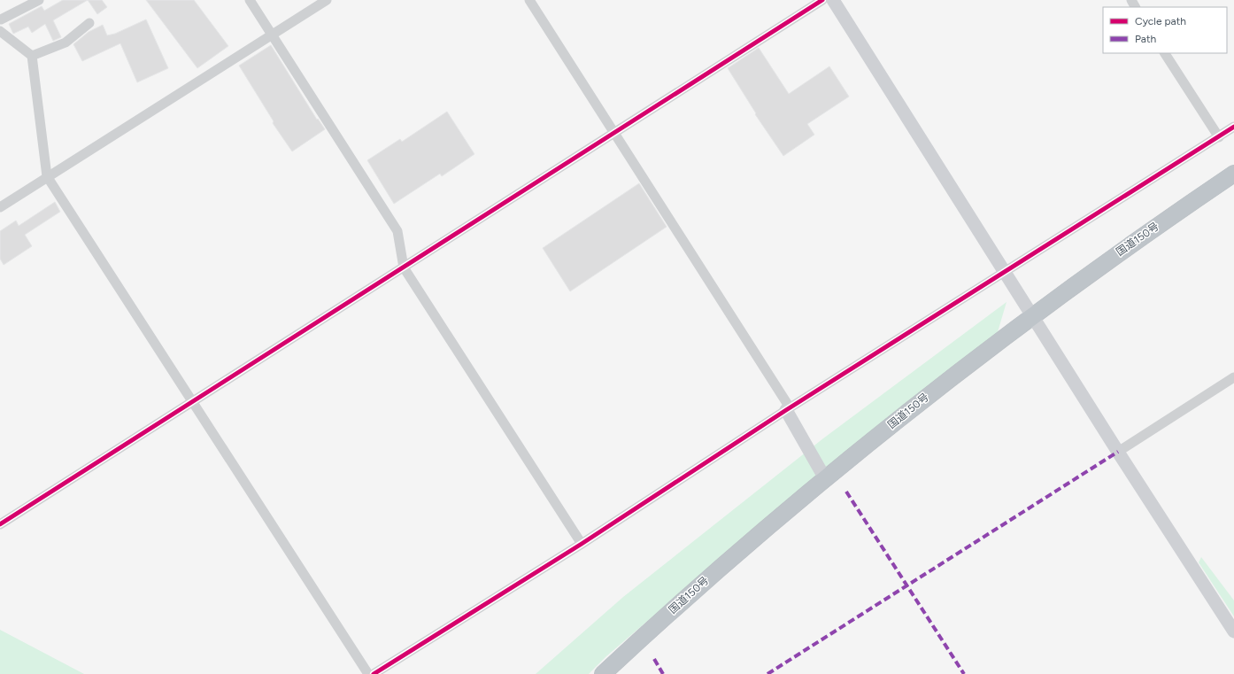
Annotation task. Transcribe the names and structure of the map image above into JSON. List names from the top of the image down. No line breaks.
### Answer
{"streets":{"highway":["国道150号"]},"legend":["Cycle path","Path"]}
